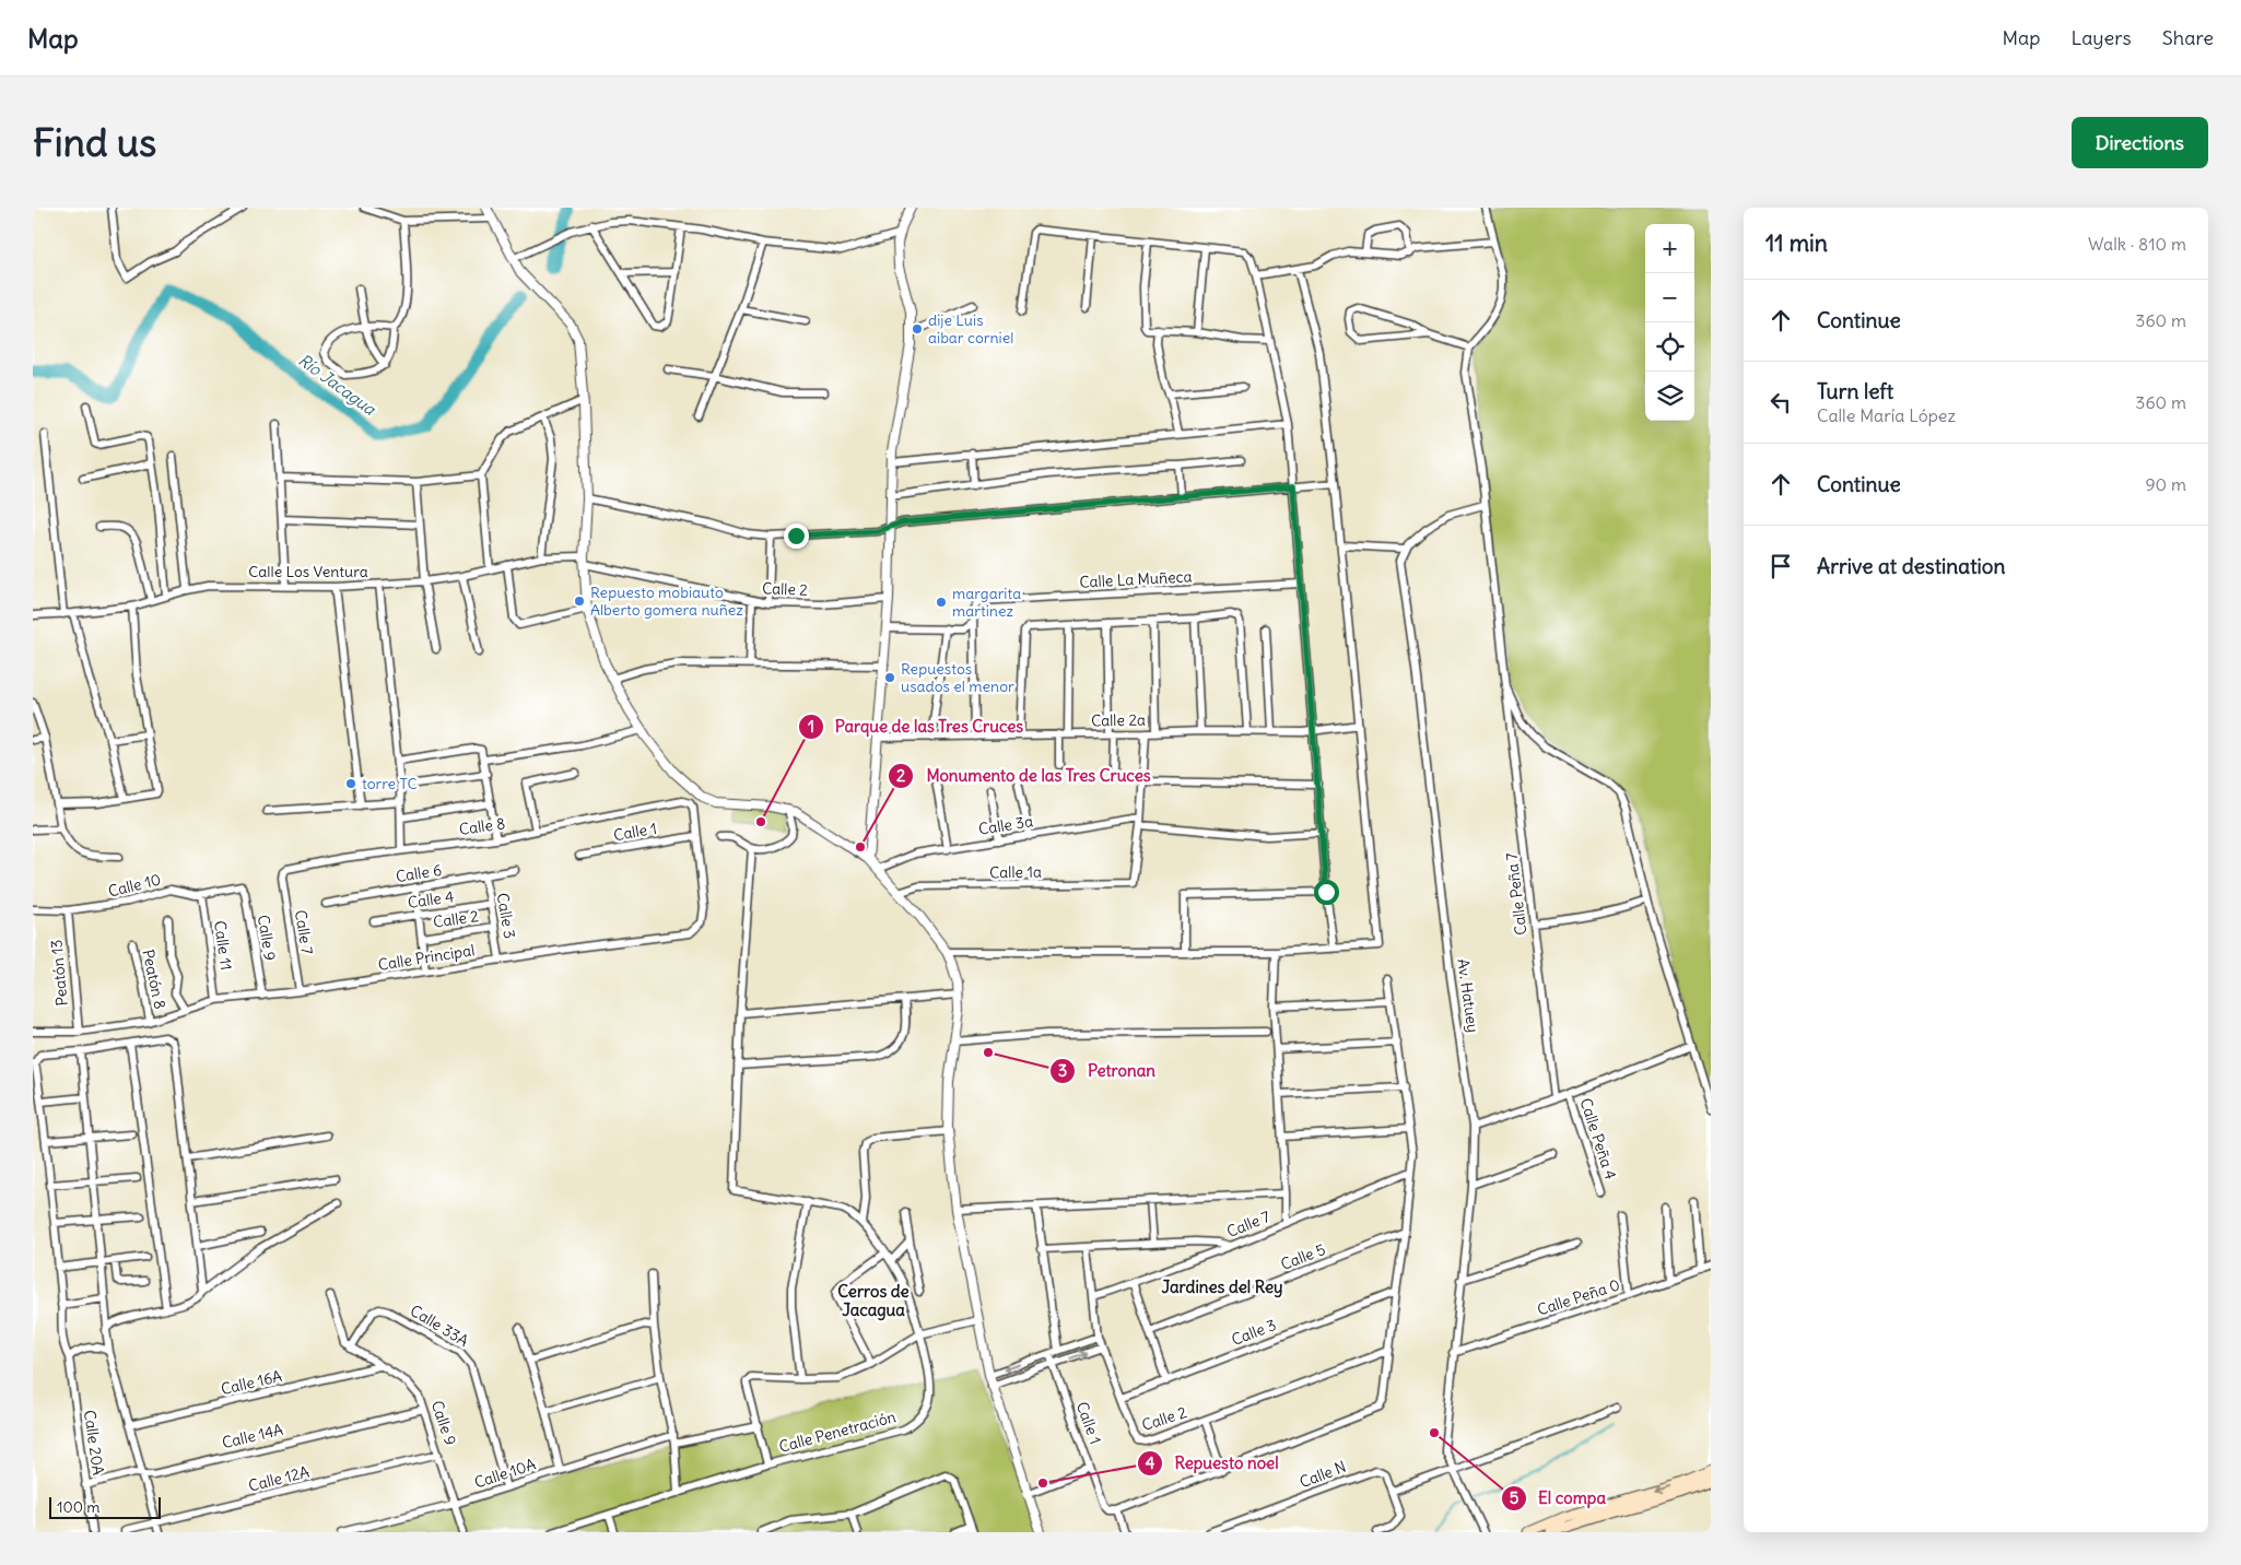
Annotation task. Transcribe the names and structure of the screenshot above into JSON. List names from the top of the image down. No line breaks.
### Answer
{"streets":{"street":["Calle Los Ventura","Calle La Muñeca","Calle 2","Calle 2a","Calle 3a","Calle 8","Calle 1","Calle 1a","Calle 6","Calle 10","Calle Peña 7","Calle 4","Calle 3","Calle 7","Calle 9","Calle 11","Calle Principal","Peatón 13","Peatón 8","Av. Hatuey","Calle Peña 4","Calle 5","Calle Peña 0","Calle 33A","Calle 16A","Calle Penetración","Calle 14A","Calle 20A","Calle 10A","Calle N","Calle 12A"]},"crossings":[["Calle Los Ventura","Calle 2"],["Calle 2","Calle 3"],["Calle 2","Calle 7"],["Calle 3a","Calle 1a"],["Calle 8","Calle 7"],["Calle 8","Calle Principal"],["Calle 1","Calle Principal"],["Calle 6","Calle 3"],["Calle 10","Calle 9"],["Calle 10","Calle 11"],["Calle 10","Peatón 13"],["Calle 4","Calle 3"],["Calle 3","Calle Principal"],["Calle 7","Calle Principal"],["Calle 9","Calle Principal"],["Calle 9","Calle 33A"],["Calle 9","Calle 16A"],["Calle 9","Calle 14A"],["Calle 9","Calle 10A"],["Calle 9","Calle 12A"],["Calle 11","Calle Principal"],["Calle Principal","Peatón 13"],["Calle Principal","Peatón 8"],["Av. Hatuey","Calle Peña 0"],["Calle 33A","Calle 10A"],["Calle 14A","Calle 20A"]],"districts":["Jardines del Rey","Cerros de Jacagua"],"water":["Río Jacagua"],"places":["dije Luis aibar corniel","Repuesto mobiauto Alberto gomera nuñez","margarita martinez","Repuestos usados el menor","torre TC","Parque de las Tres Cruces","Monumento de las Tres Cruces","Petronan","El compa","Repuesto noel"],"scale_bar":"100 m","page":{"header":"Map","nav":["Map","Layers","Share"],"buttons":"Directions","title":"Find us","heading":["11 min","Walk · 810 m"],"map_buttons":["+","−"],"list":[["Continue","360 m"],["Turn left","Calle María López","360 m"],["Continue","90 m"],"Arrive at destination"],"scale":"100 m"}}
